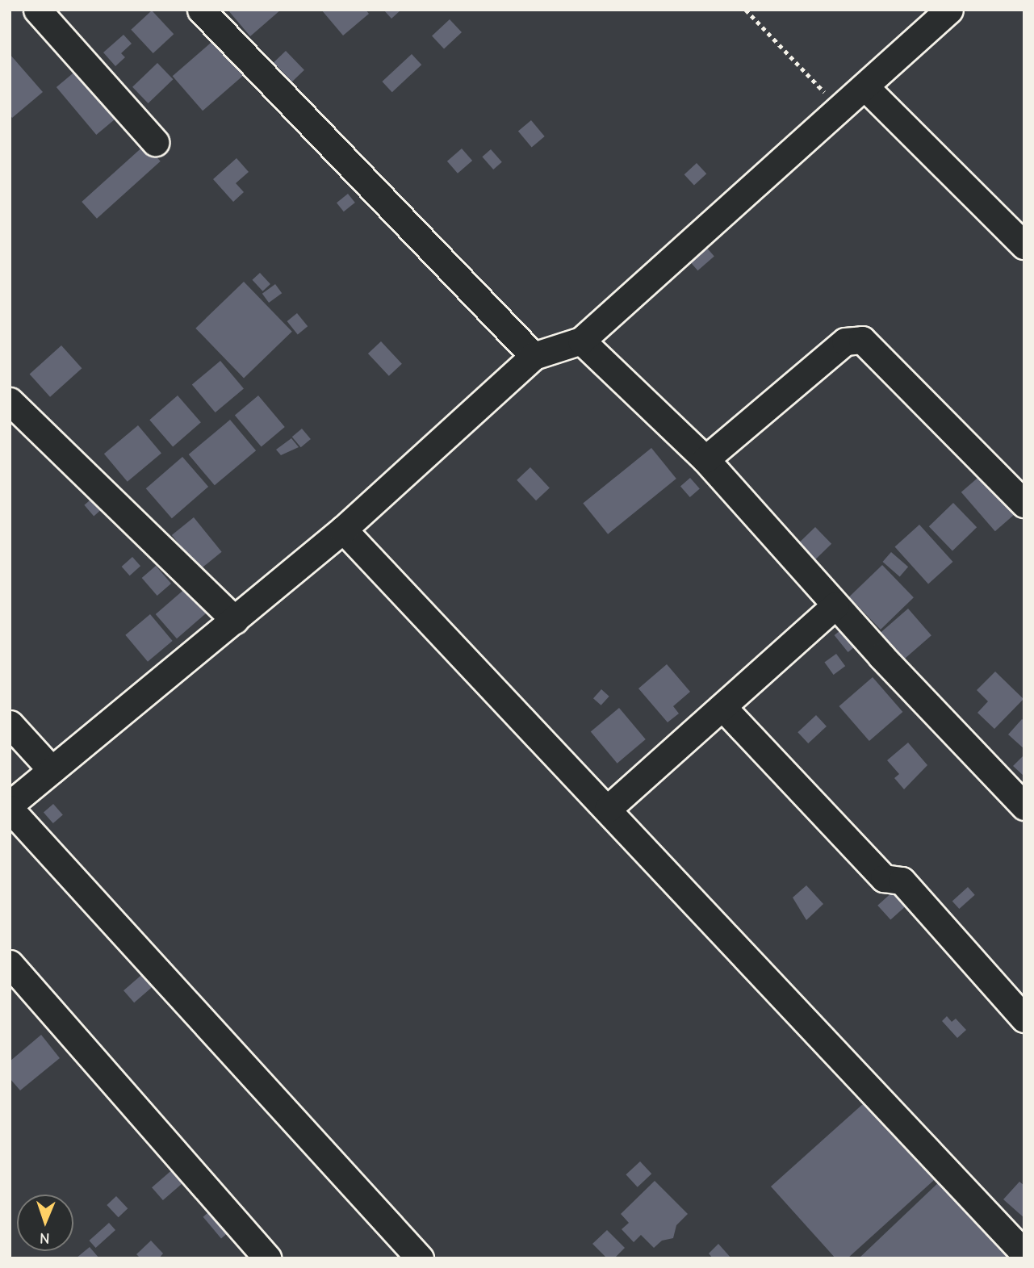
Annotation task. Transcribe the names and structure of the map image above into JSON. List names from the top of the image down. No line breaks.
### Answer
{"north":"bottom"}
